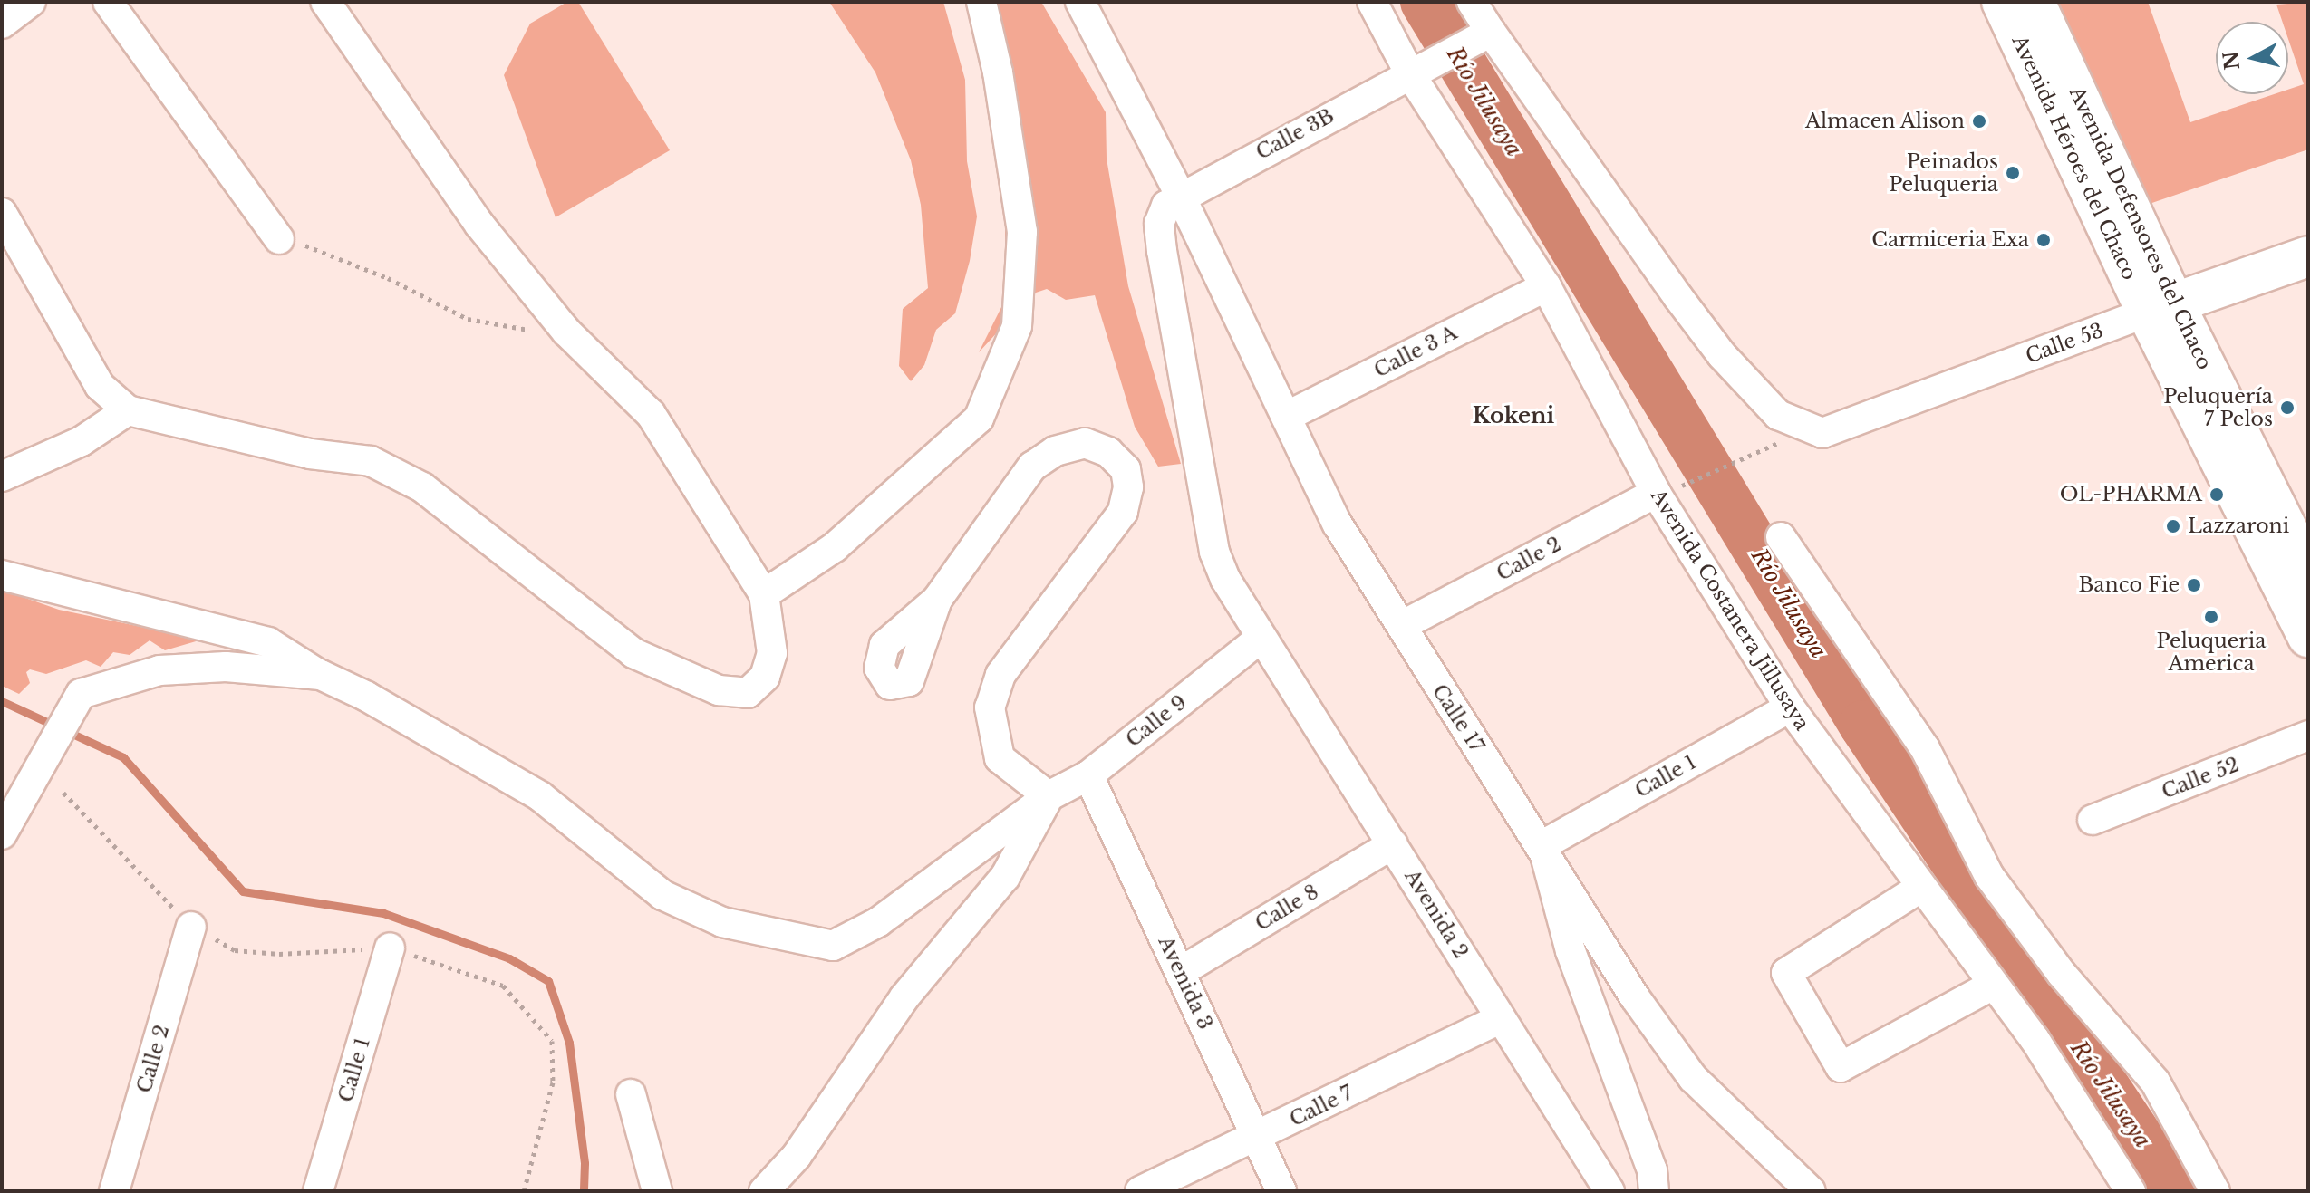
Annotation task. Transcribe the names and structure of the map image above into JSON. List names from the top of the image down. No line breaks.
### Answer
{"streets":{"main road":["Avenida Héroes del Chaco","Avenida Defensores del Chaco","Calle 53"],"street":["Calle 3B","Calle 3 A","Calle 2","Avenida Costanera Jillusaya","Calle 17","Calle 9","Calle 1","Calle 52","Calle 8","Avenida 2","Avenida 3","Calle 7"]},"crossings":[["Calle 3B","Avenida Costanera Jillusaya"],["Calle 3B","Calle 17"],["Calle 3B","Avenida 2"],["Avenida Héroes del Chaco","Avenida Defensores del Chaco"],["Avenida Defensores del Chaco","Calle 53"],["Calle 3 A","Avenida Costanera Jillusaya"],["Calle 3 A","Calle 17"],["Calle 2","Avenida Costanera Jillusaya"],["Calle 2","Calle 17"],["Avenida Costanera Jillusaya","Calle 1"],["Calle 17","Calle 1"],["Calle 17","Avenida 2"],["Calle 9","Avenida 2"],["Calle 9","Avenida 3"],["Calle 8","Avenida 2"],["Calle 8","Avenida 3"],["Avenida 2","Calle 7"],["Avenida 3","Calle 7"]],"districts":["Kokeni"],"water":["Río Jilusaya"],"places":["Almacen Alison","Peinados Peluqueria","Carmiceria Exa","Peluquería 7 Pelos","OL-PHARMA","Lazzaroni","Banco Fie","Peluqueria America"],"north":"left"}
